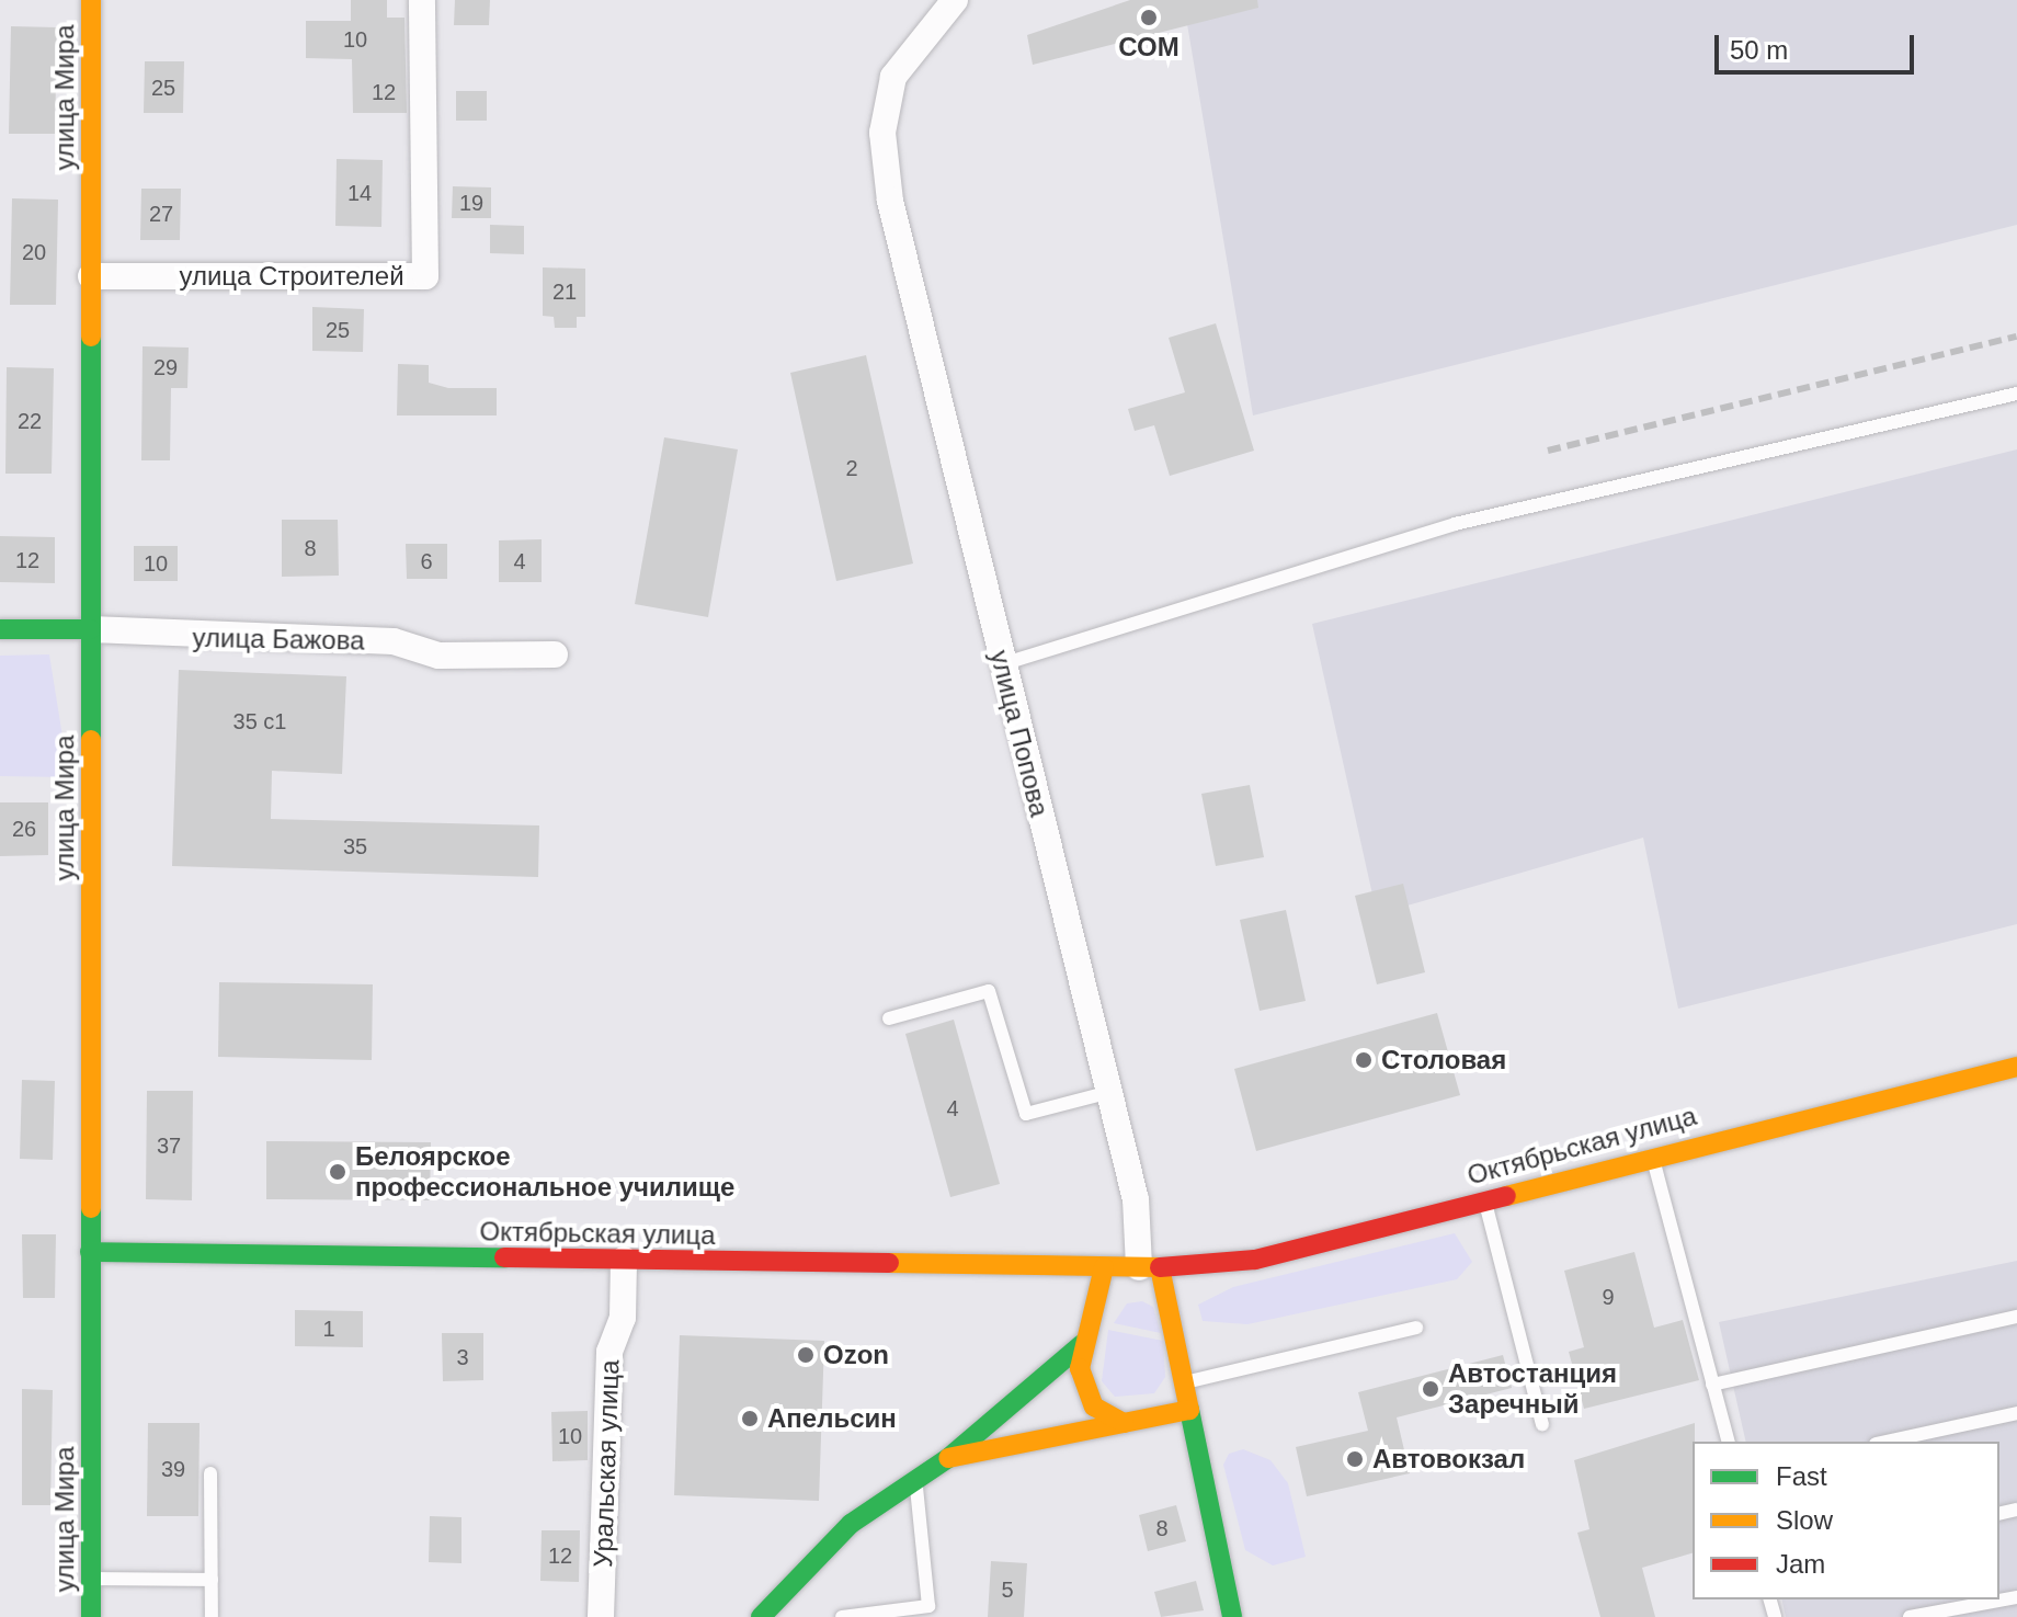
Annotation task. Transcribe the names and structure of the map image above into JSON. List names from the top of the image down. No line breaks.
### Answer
{"streets":{"street":["улица Мира","улица Строителей","улица Бажова","улица Попова","Октябрьская улица","Уральская улица"]},"crossings":[["улица Мира","улица Строителей"],["улица Мира","улица Бажова"],["улица Мира","Октябрьская улица"],["улица Попова","Октябрьская улица"],["Октябрьская улица","Уральская улица"]],"places":["СОМ","Столовая","Белоярское профессиональное училище","Ozon","Автостанция Заречный","Апельсин","Автовокзал"],"house_numbers":["10","25","12","14","19","27","20","21","25","29","22","2","8","12","6","4","10","35 с1","26","35","4","37","9","1","3","10","39","8","12","5"],"legend":["Fast","Slow","Jam"],"scale_bar":"50 m"}
